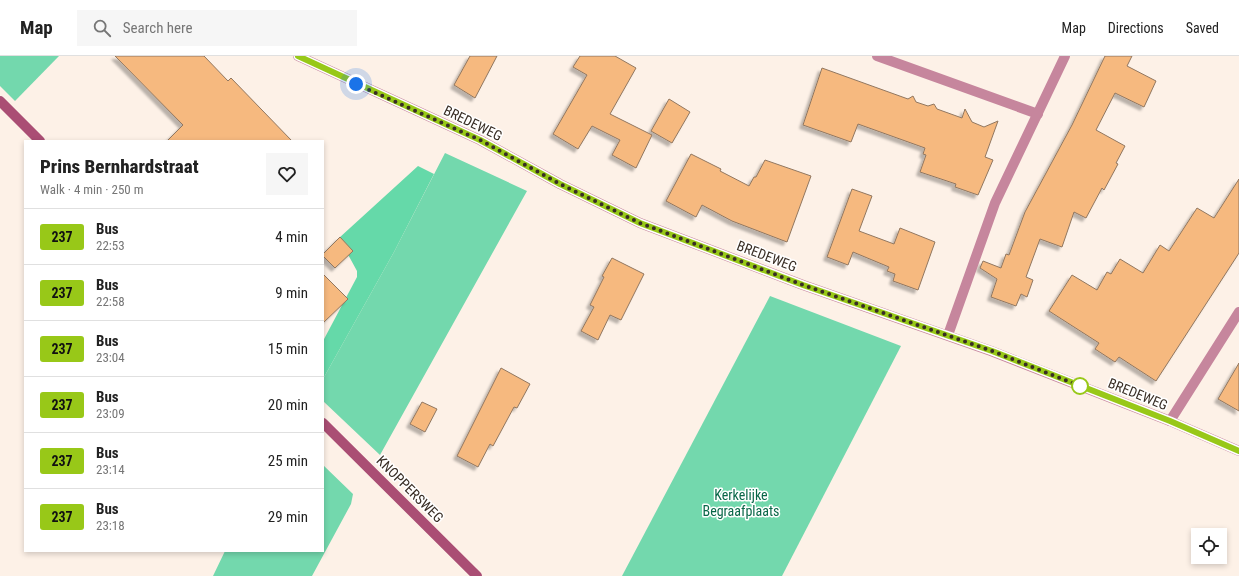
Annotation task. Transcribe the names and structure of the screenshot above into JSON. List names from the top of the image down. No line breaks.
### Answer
{"streets":{"main road":["KNOPPERSWEG"],"street":["BREDEWEG"]},"parks":["Kerkelijke Begraafplaats"],"lines":["bus line 237"],"page":{"header":"Map","search":"Search here","nav":["Map","Directions","Saved"],"heading":["Prins Bernhardstraat","Walk · 4 min · 250 m"],"list":[{"mark":"237","name":"Bus","note":"22:53","value":"4 min"},{"mark":"237","name":"Bus","note":"22:58","value":"9 min"},{"mark":"237","name":"Bus","note":"23:04","value":"15 min"},{"mark":"237","name":"Bus","note":"23:09","value":"20 min"},{"mark":"237","name":"Bus","note":"23:14","value":"25 min"},{"mark":"237","name":"Bus","note":"23:18","value":"29 min"}]}}
